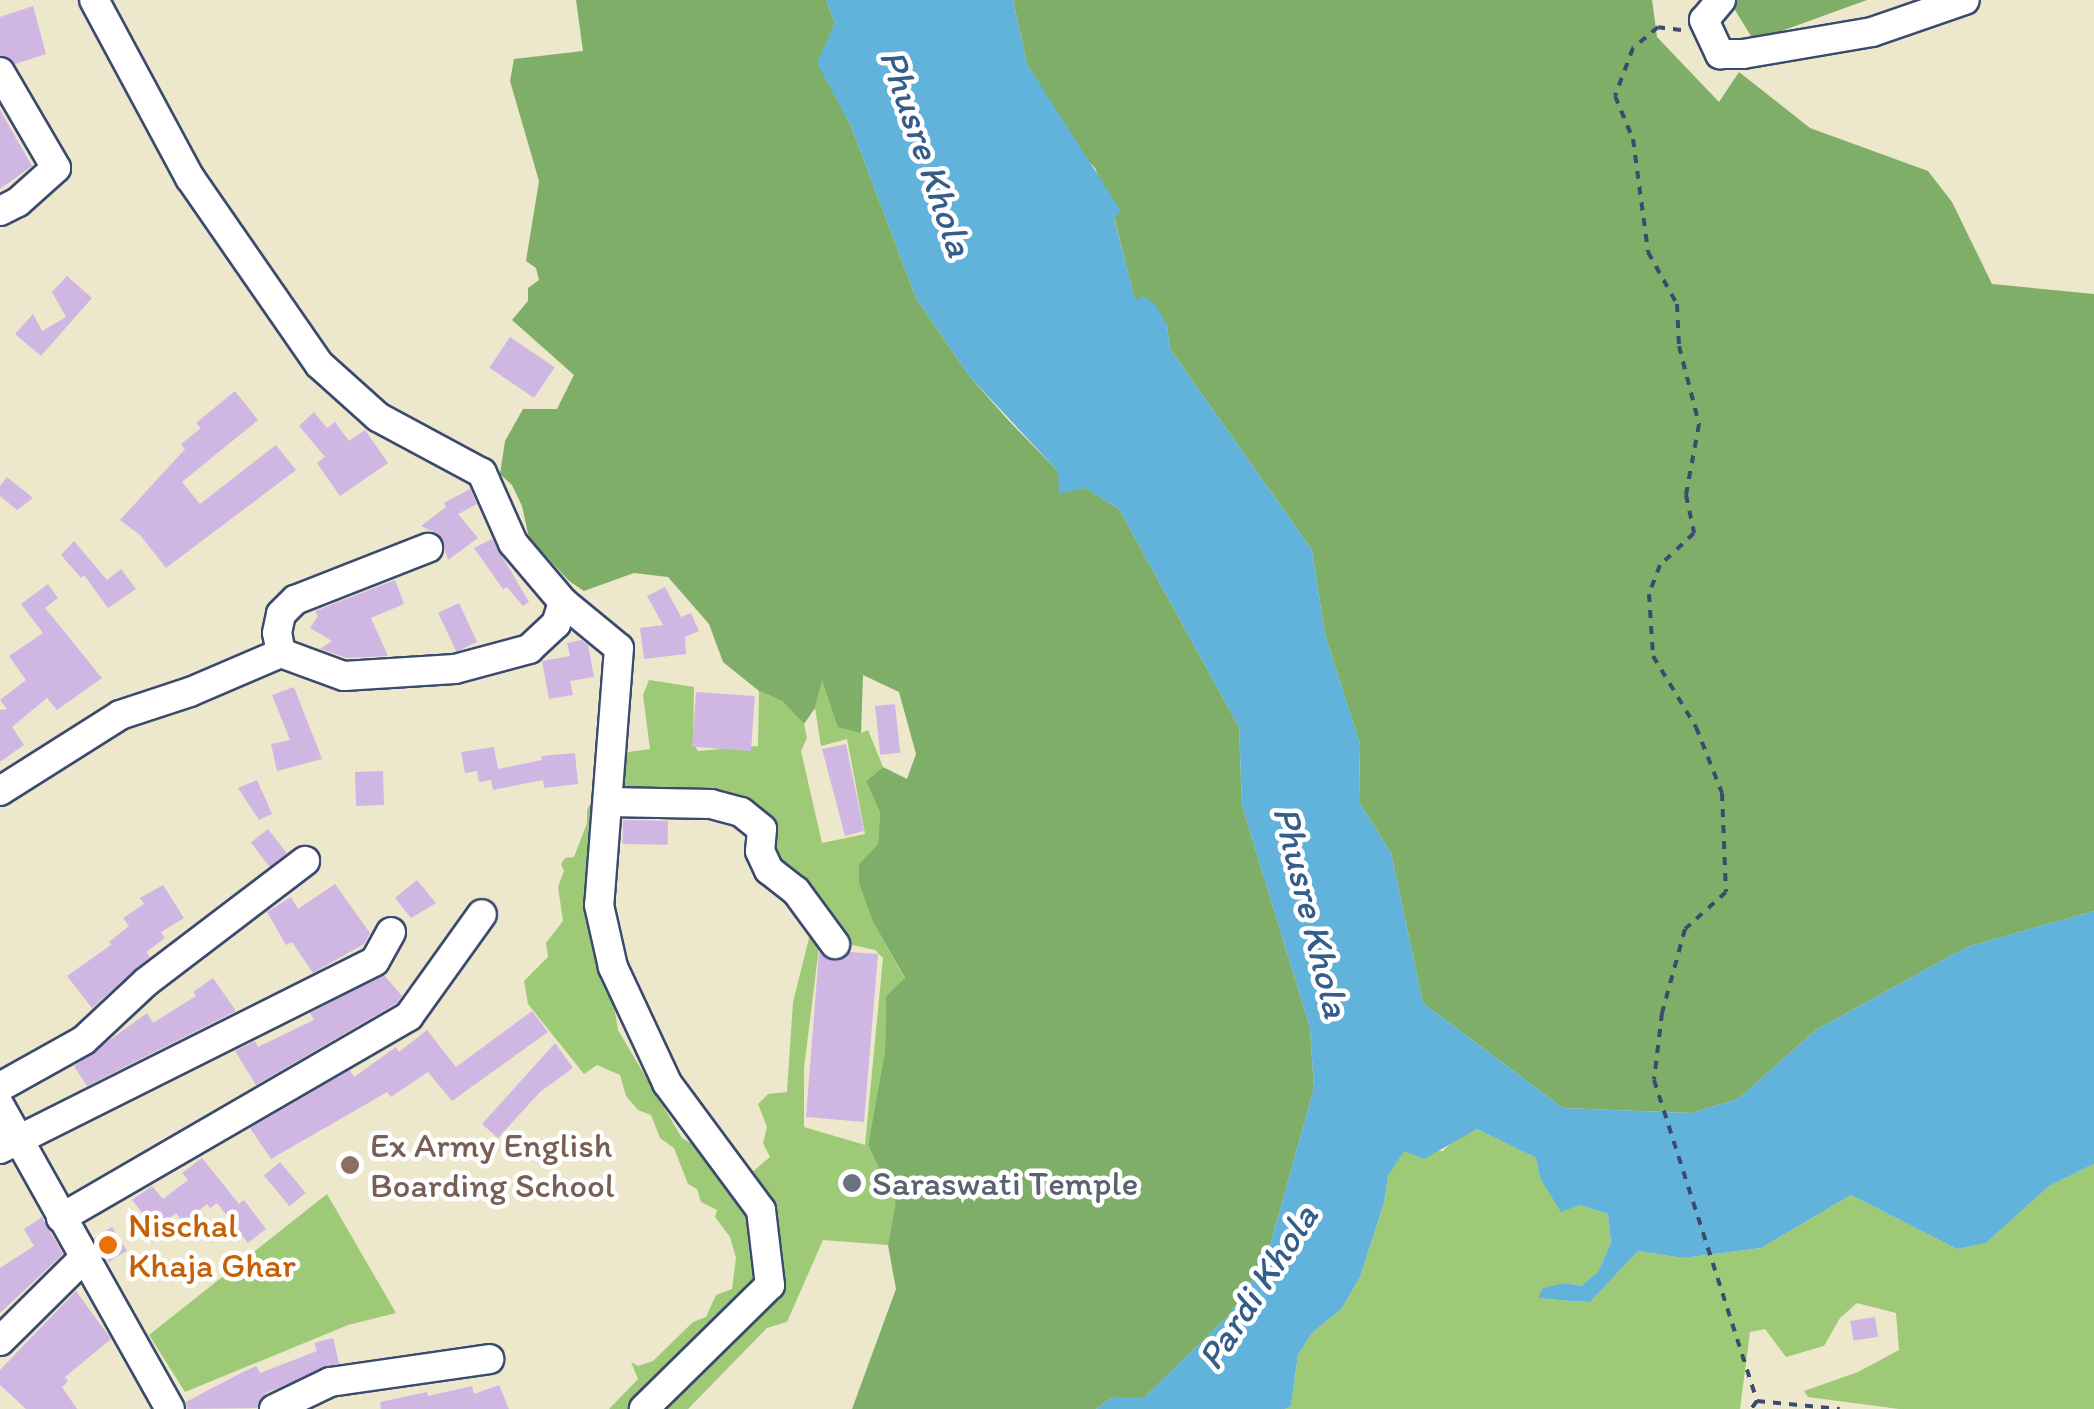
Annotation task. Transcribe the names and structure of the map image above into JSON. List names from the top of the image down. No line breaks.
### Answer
{"water":["Phusre Khola","Pardi Khola"],"places":["Ex Army English Boarding School","Saraswati Temple","Nischal Khaja Ghar"]}
